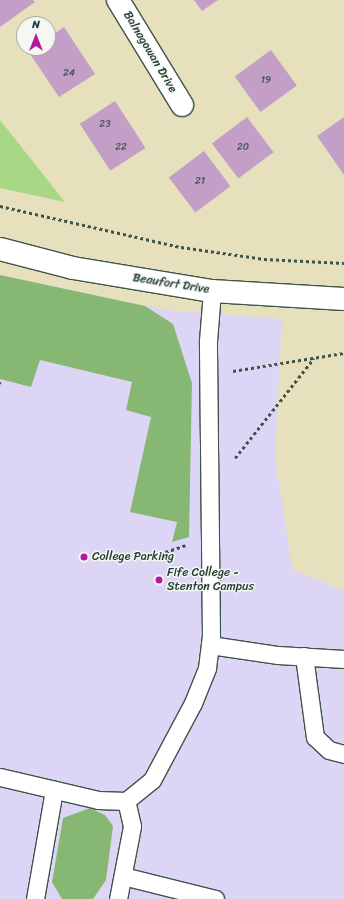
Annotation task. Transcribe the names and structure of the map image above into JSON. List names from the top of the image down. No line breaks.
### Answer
{"streets":{"street":["Balnagowan Drive","Beaufort Drive"]},"places":["College Parking","Fife College - Stenton Campus"],"house_numbers":["24","19","23","22","20","21"],"north":"top"}
